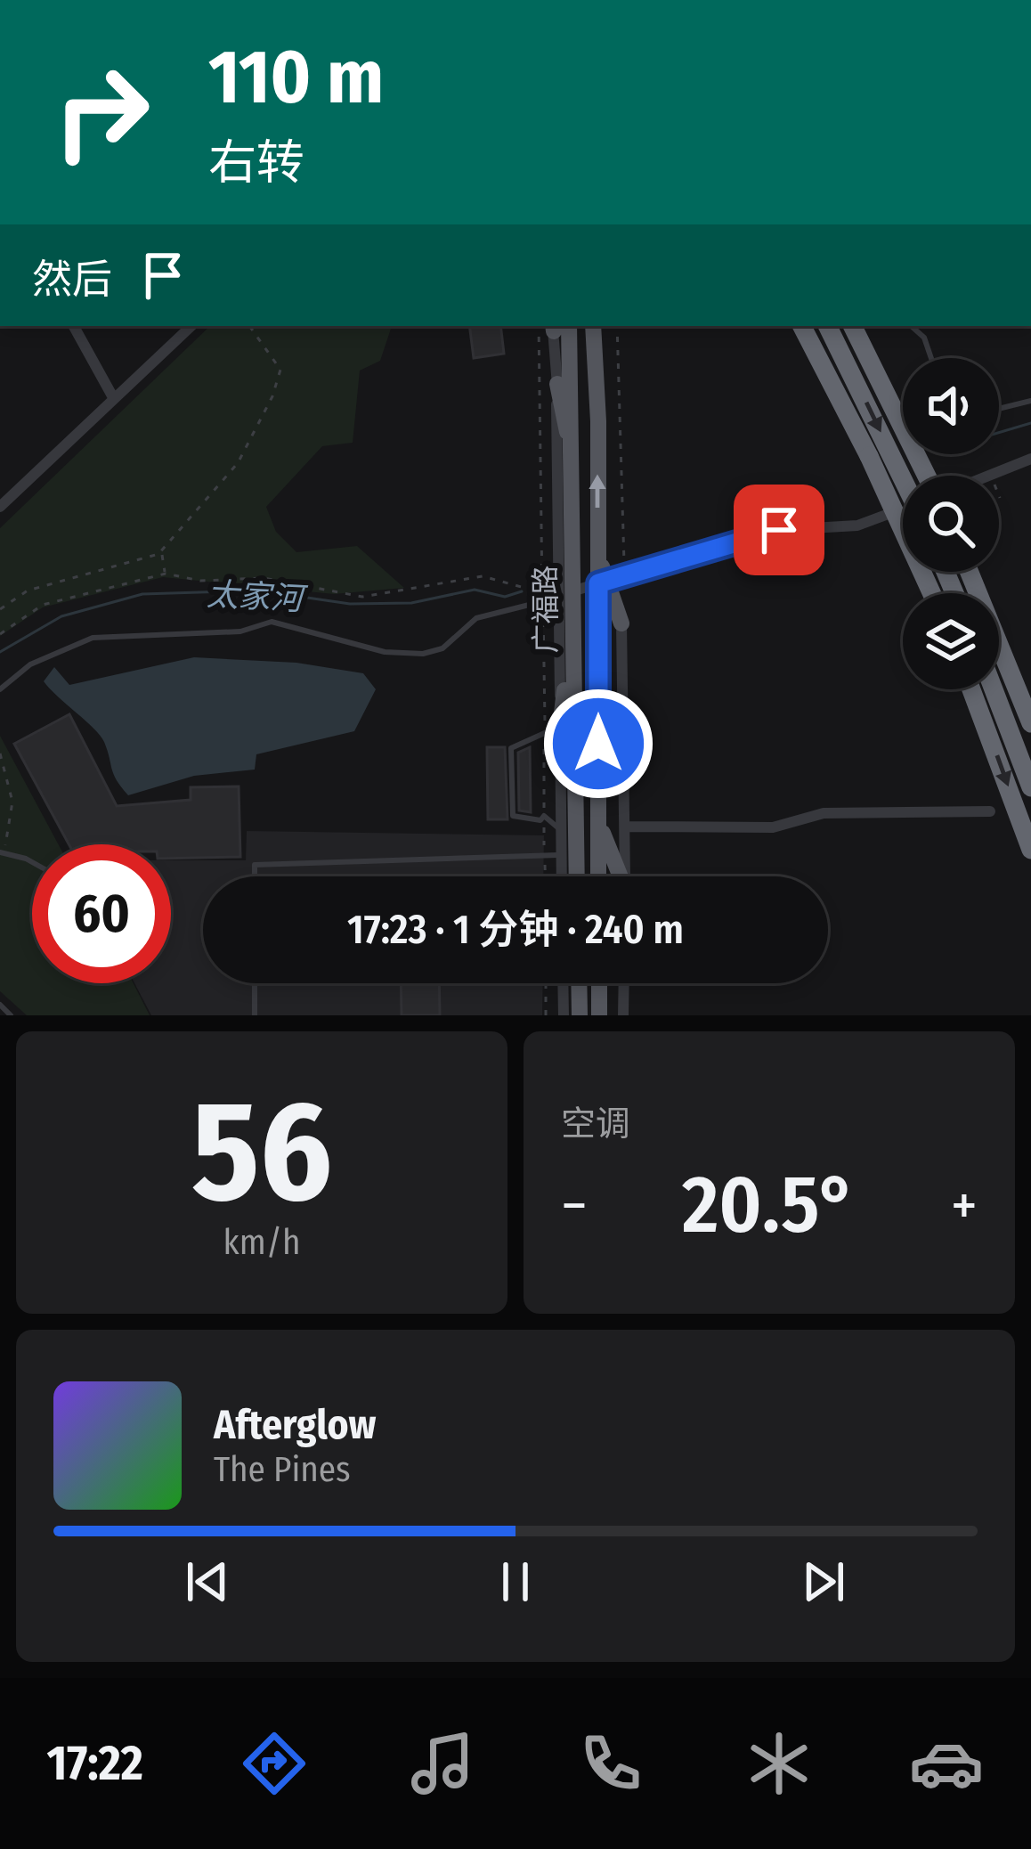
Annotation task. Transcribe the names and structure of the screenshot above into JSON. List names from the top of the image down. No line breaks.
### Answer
{"streets":{"main road":["广福路"]},"water":["太家河"],"page":{"turn":["110 m","右转"],"then":"然后","limit":"60","trip":"17:23 · 1 分钟 · 240 m","tile":[["56","km/h"],"空调"],"heat":["−","20.5°","+"],"song":["Afterglow","The Pines"],"tabs":"17:22"}}
